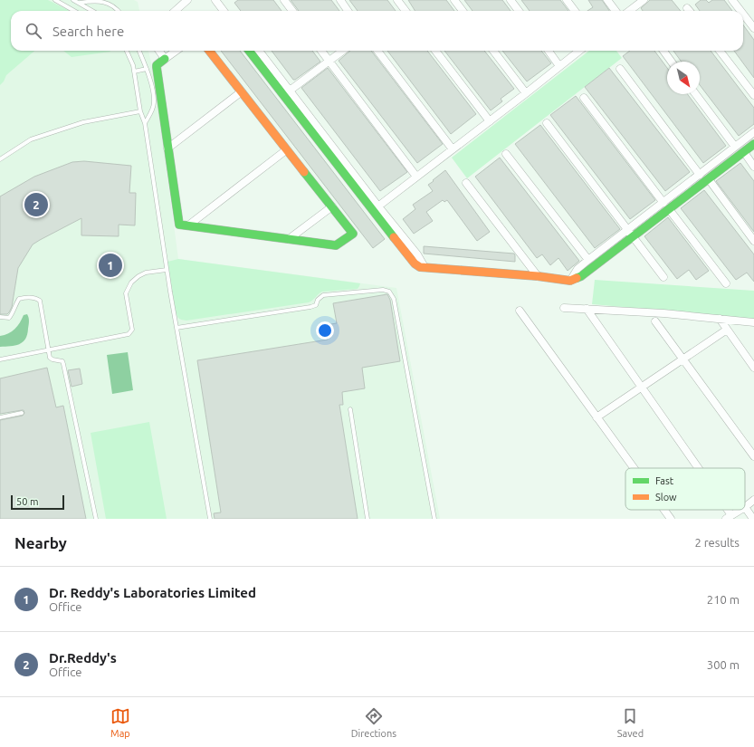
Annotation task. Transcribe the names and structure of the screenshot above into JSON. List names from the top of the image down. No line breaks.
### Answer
{"legend":["Fast","Slow"],"scale_bar":"50 m","north":"bottom right","page":{"search":"Search here","pins":["2","1"],"scale":"50 m","heading":["Nearby","2 results"],"list":[{"mark":"1","name":"Dr. Reddy's Laboratories Limited","note":"Office","value":"210 m"},{"mark":"2","name":"Dr.Reddy's","note":"Office","value":"300 m"}],"nav":["Map","Directions","Saved"]}}
